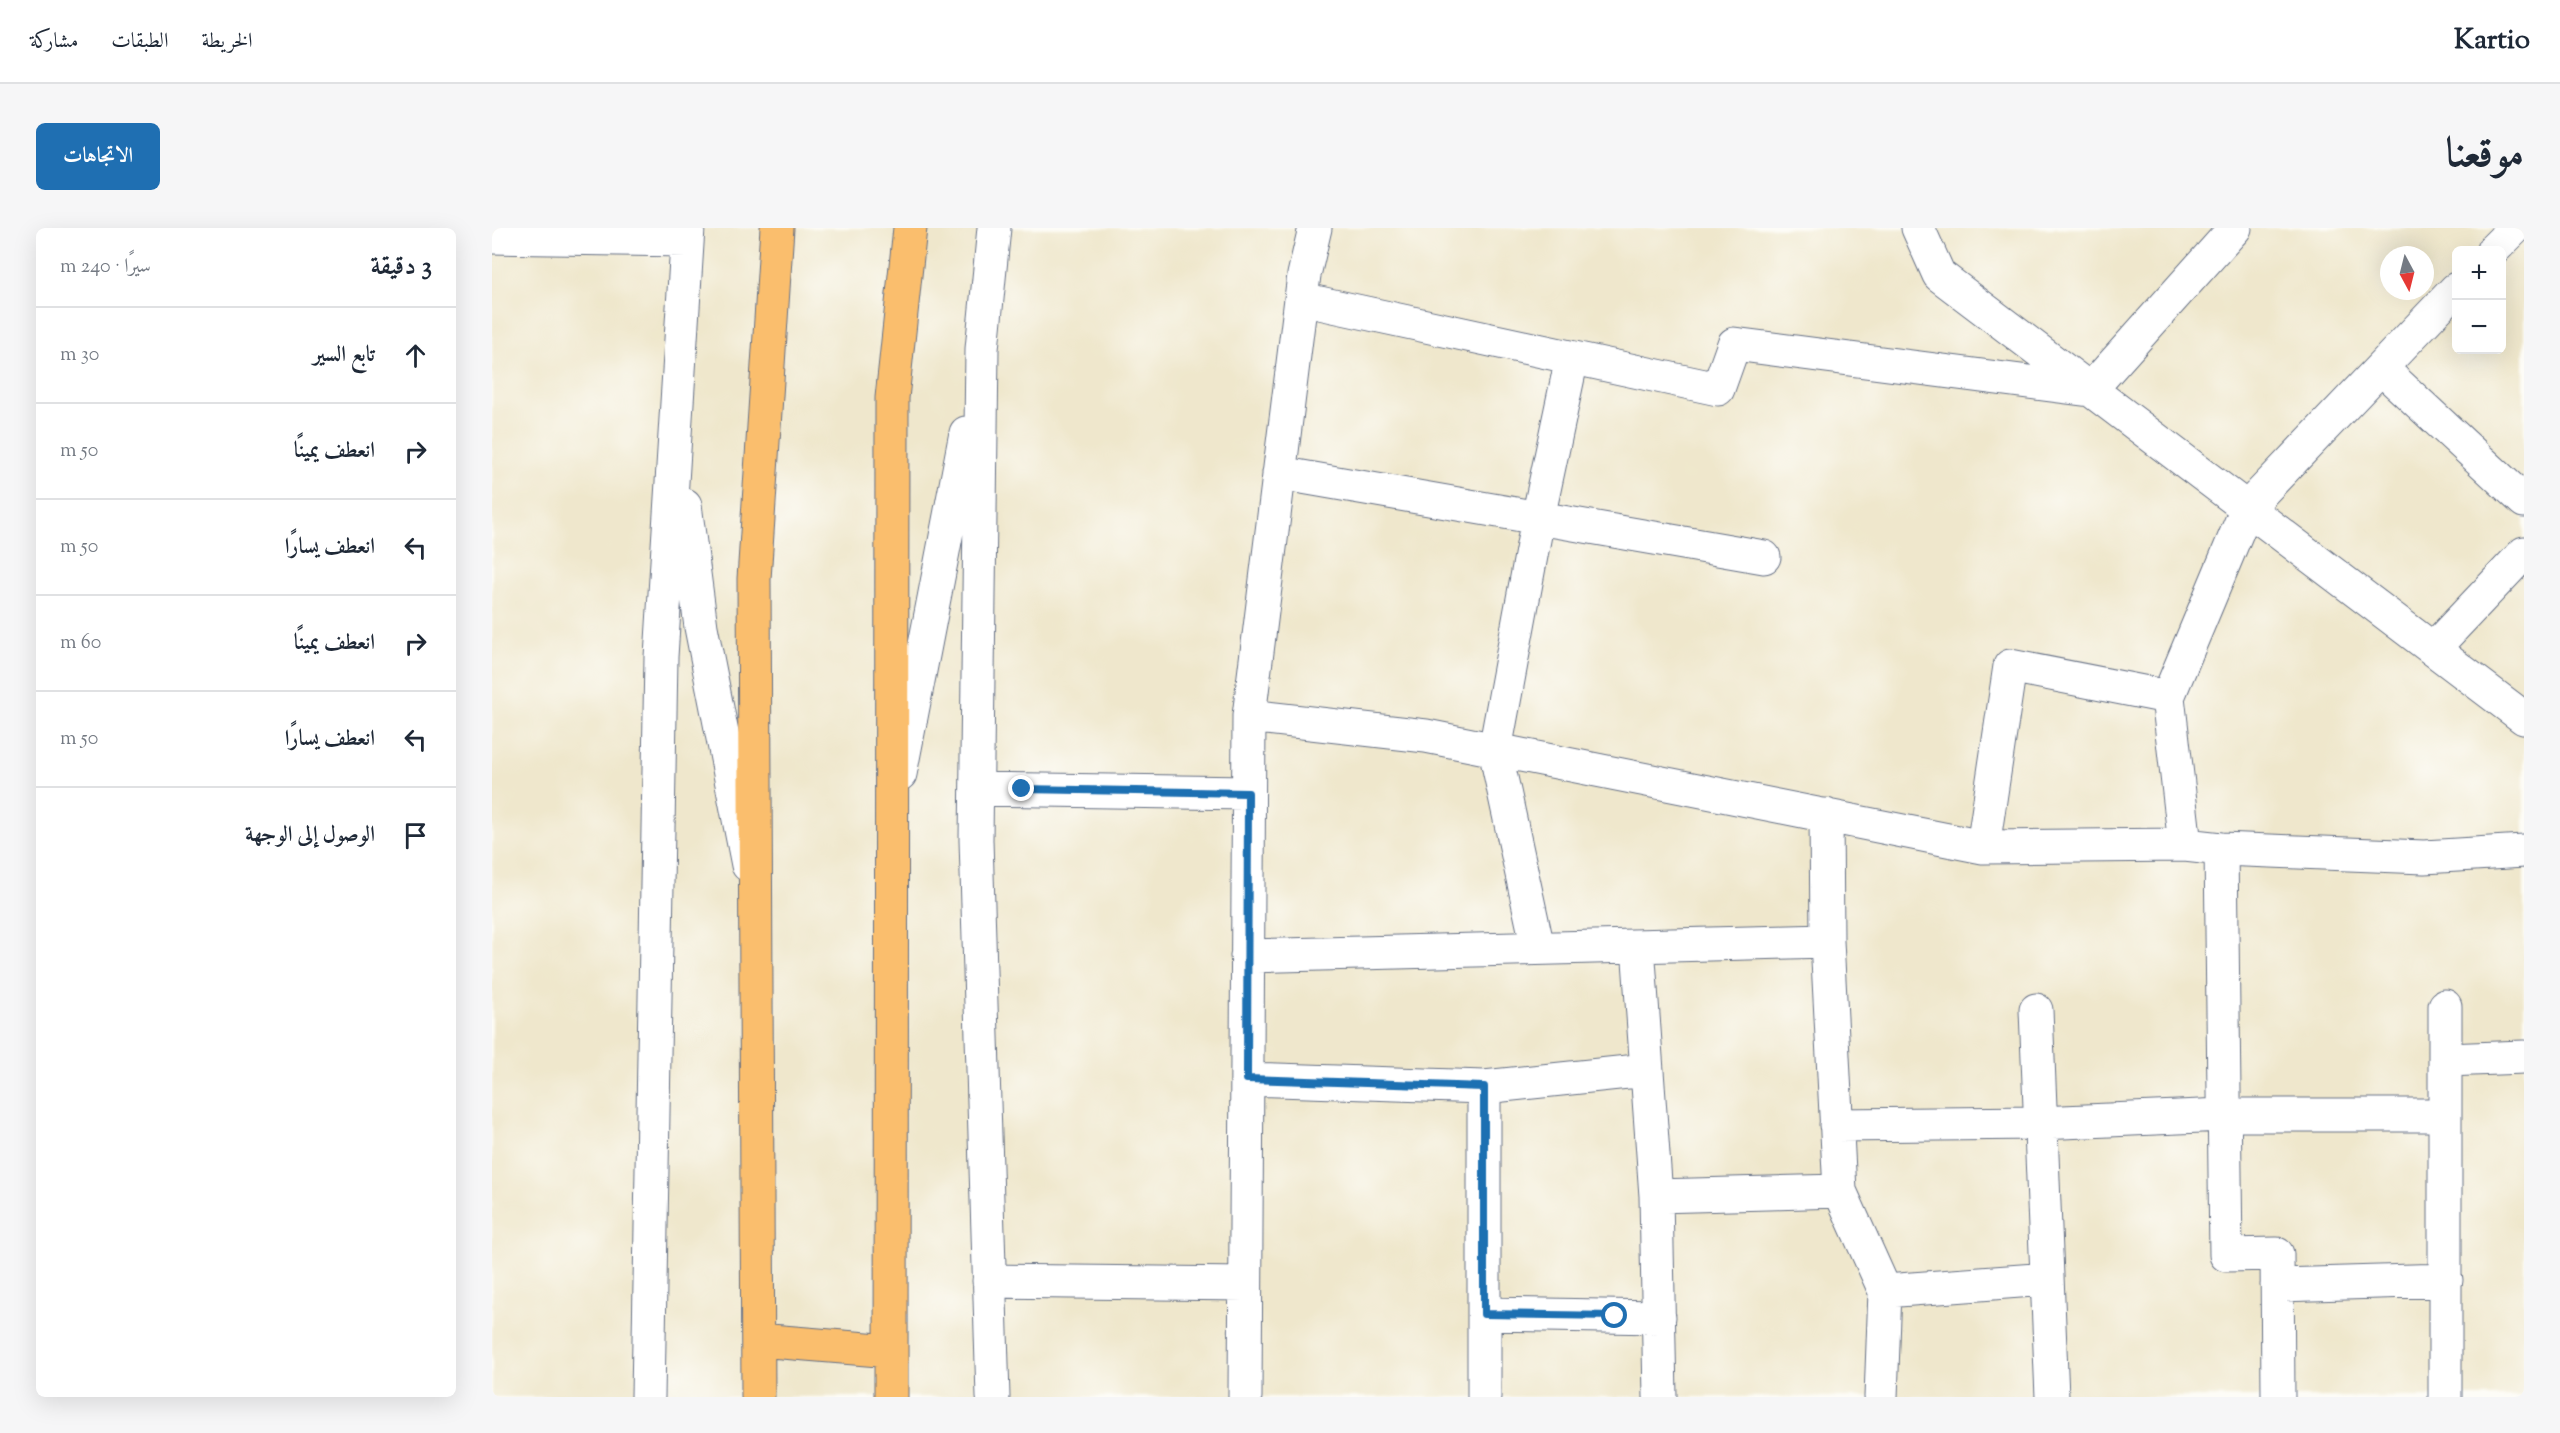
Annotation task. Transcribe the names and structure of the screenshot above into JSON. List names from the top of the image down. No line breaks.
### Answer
{"north":"bottom","page":{"header":"Kartio","nav":["الخريطة","الطبقات","مشاركة"],"title":"موقعنا","buttons":"الاتجاهات","heading":["3 دقيقة","سيرًا · 240 m"],"map_buttons":["+","−"],"list":[["تابع السير","30 m"],["انعطف يمينًا","50 m"],["انعطف يسارًا","50 m"],["انعطف يمينًا","60 m"],["انعطف يسارًا","50 m"],"الوصول إلى الوجهة"]}}
